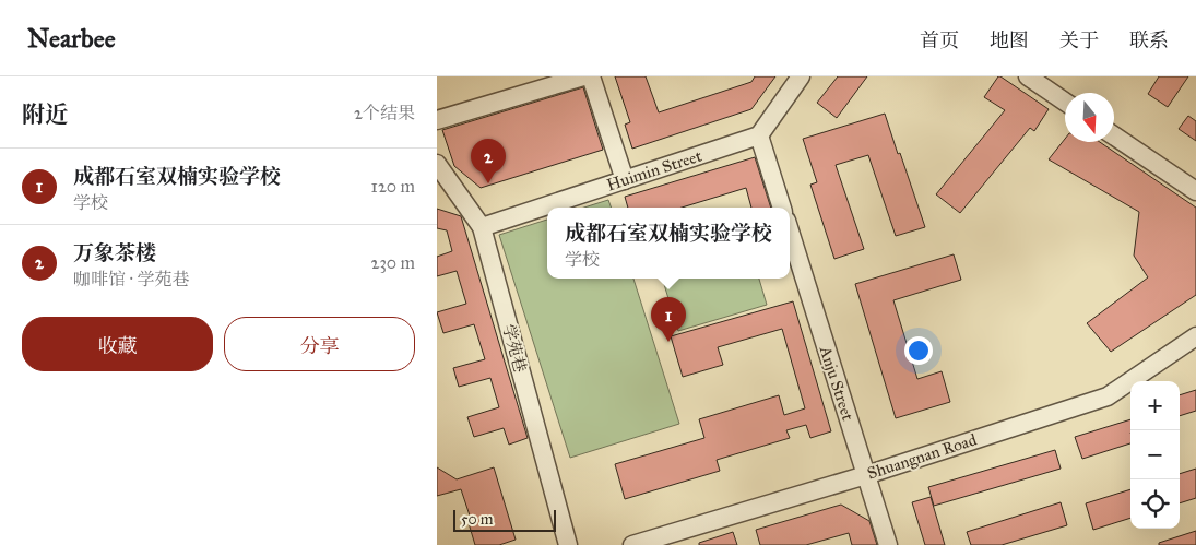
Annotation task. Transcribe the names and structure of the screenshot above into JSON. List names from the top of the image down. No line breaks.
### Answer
{"streets":{"street":["Huimin Street","学苑巷","Anju Street","Shuangnan Road"]},"crossings":[["Huimin Street","学苑巷"],["Anju Street","Shuangnan Road"]],"scale_bar":"50 m","north":"bottom","page":{"header":"Nearbee","nav":["首页","地图","关于","联系"],"heading":["附近","2个结果"],"pins":["2","1"],"list":[{"mark":"1","name":"成都石室双楠实验学校","note":"学校","value":"120 m"},{"mark":"2","name":"万象茶楼","note":"咖啡馆 · 学苑巷","value":"230 m"}],"popup":["成都石室双楠实验学校","学校"],"buttons":["收藏","分享"],"map_buttons":["+","−"],"scale":"50 m"}}
